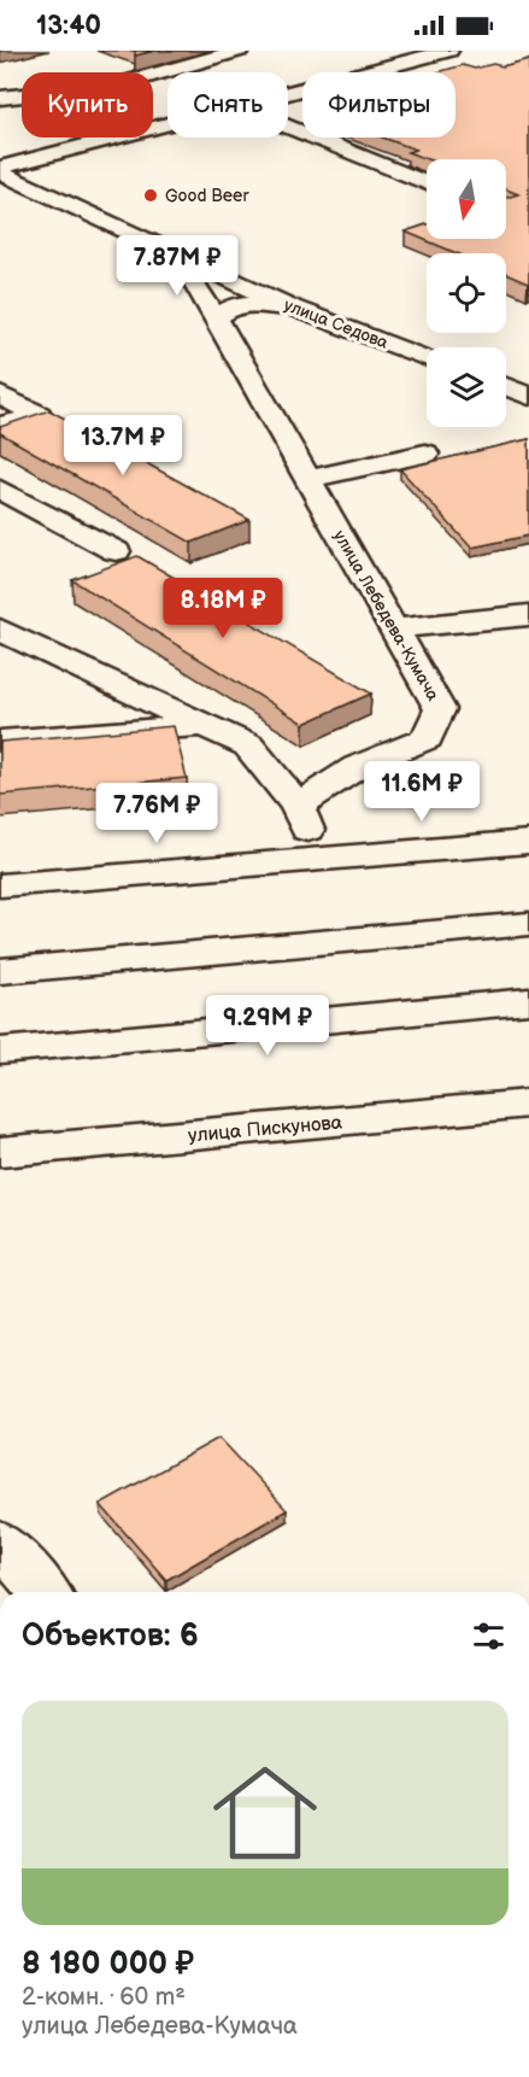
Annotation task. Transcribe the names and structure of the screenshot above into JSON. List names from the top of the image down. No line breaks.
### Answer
{"streets":{"street":["улица Седова","улица Лебедева-Кумача","улица Пискунова"]},"crossings":[["улица Седова","улица Лебедева-Кумача"]],"places":["Good Beer"],"north":"bottom","page":{"status":"13:40","chip":["Купить","Снять","Фильтры"],"price":["7.87M ₽","13.7M ₽","8.18M ₽","11.6M ₽","7.76M ₽","9.29M ₽"],"heading":"Объектов: 6","list":[{"name":"8 180 000 ₽","note":"2-комн. · 60 m² · улица Лебедева-Кумача"}]}}
